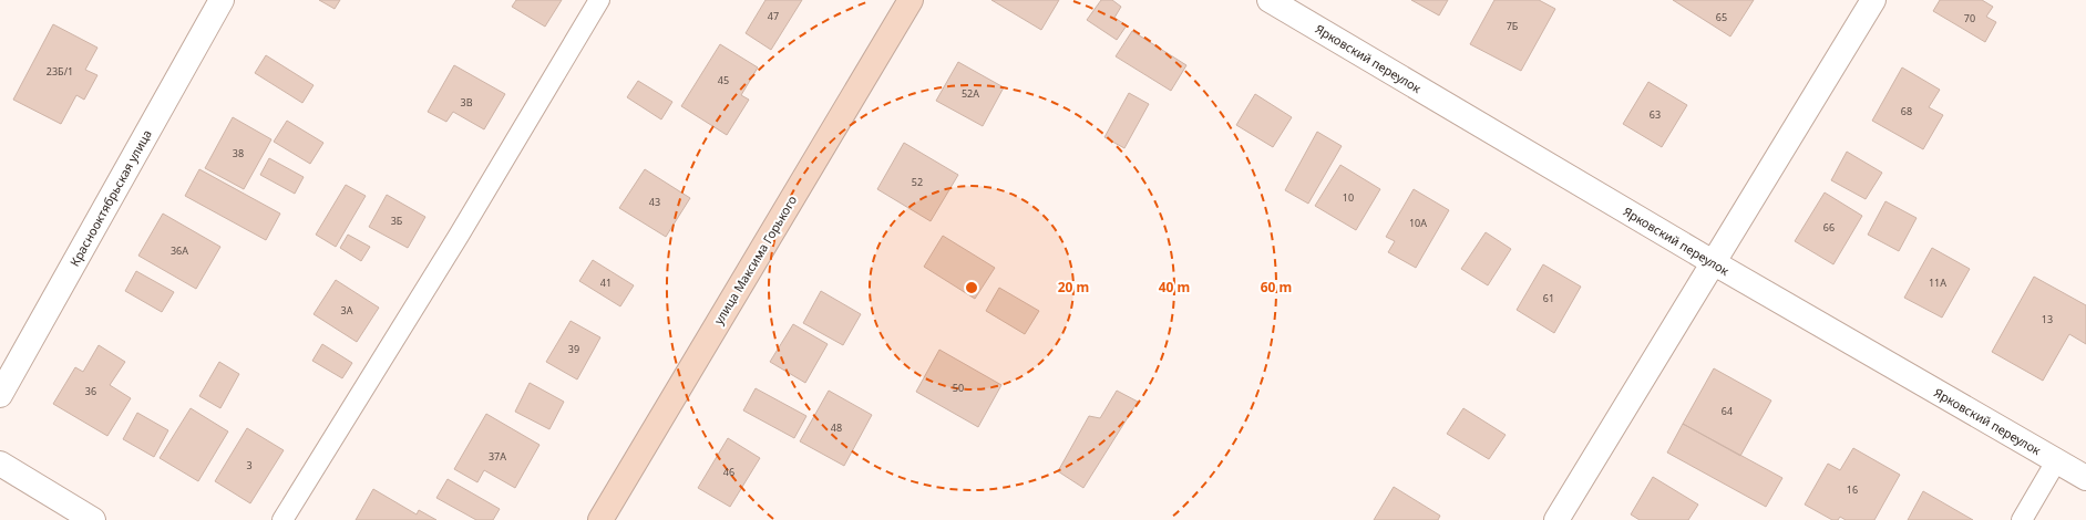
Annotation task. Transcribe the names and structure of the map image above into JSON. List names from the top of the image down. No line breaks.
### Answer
{"streets":{"main road":["улица Максима Горького"],"street":["Ярковский переулок","Краснооктябрьская улица"]},"house_numbers":["47","65","70","7Б","23Б/1","45","52А","3В","68","63","38","52","10","43","3Б","10А","66","36А","41","11А","61","3А","13","39","50","36","64","48","37А","3","46","16"],"rings":["20 m","40 m","60 m"]}
